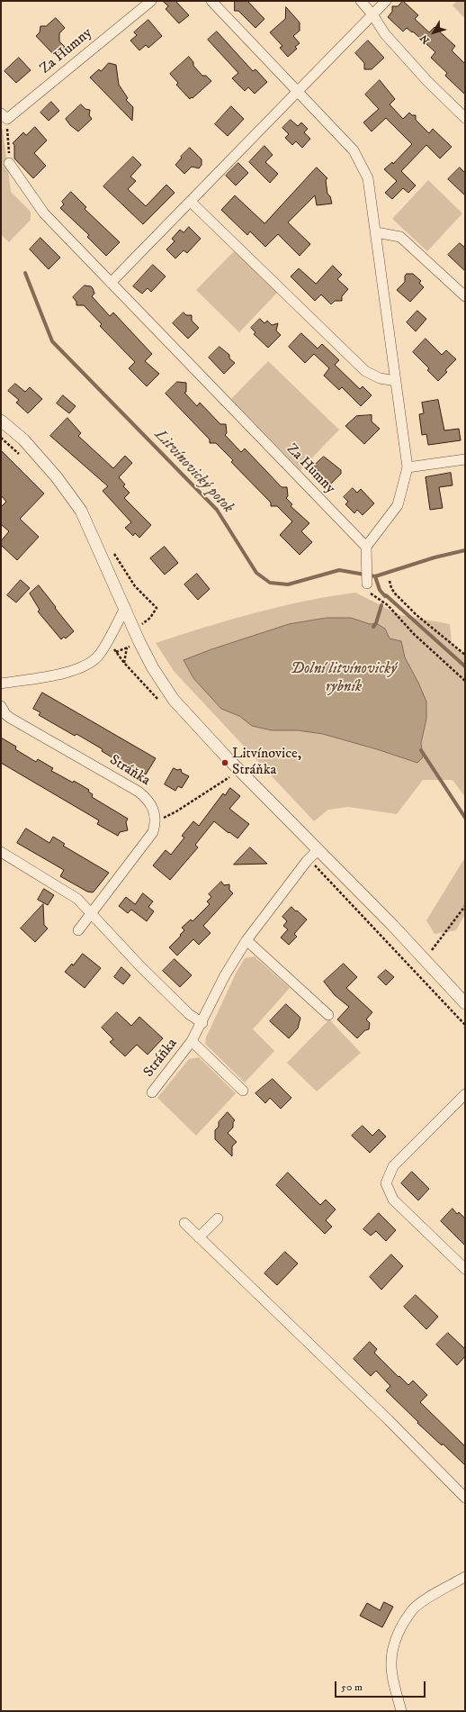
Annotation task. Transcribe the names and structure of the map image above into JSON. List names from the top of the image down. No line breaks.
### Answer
{"streets":{"street":["Za Humny","Stráňka"]},"water":["Litvínovický potok","Dolní litvínovický rybník"],"places":["Litvínovice, Stráňka"],"scale_bar":"50 m","north":"bottom left"}
